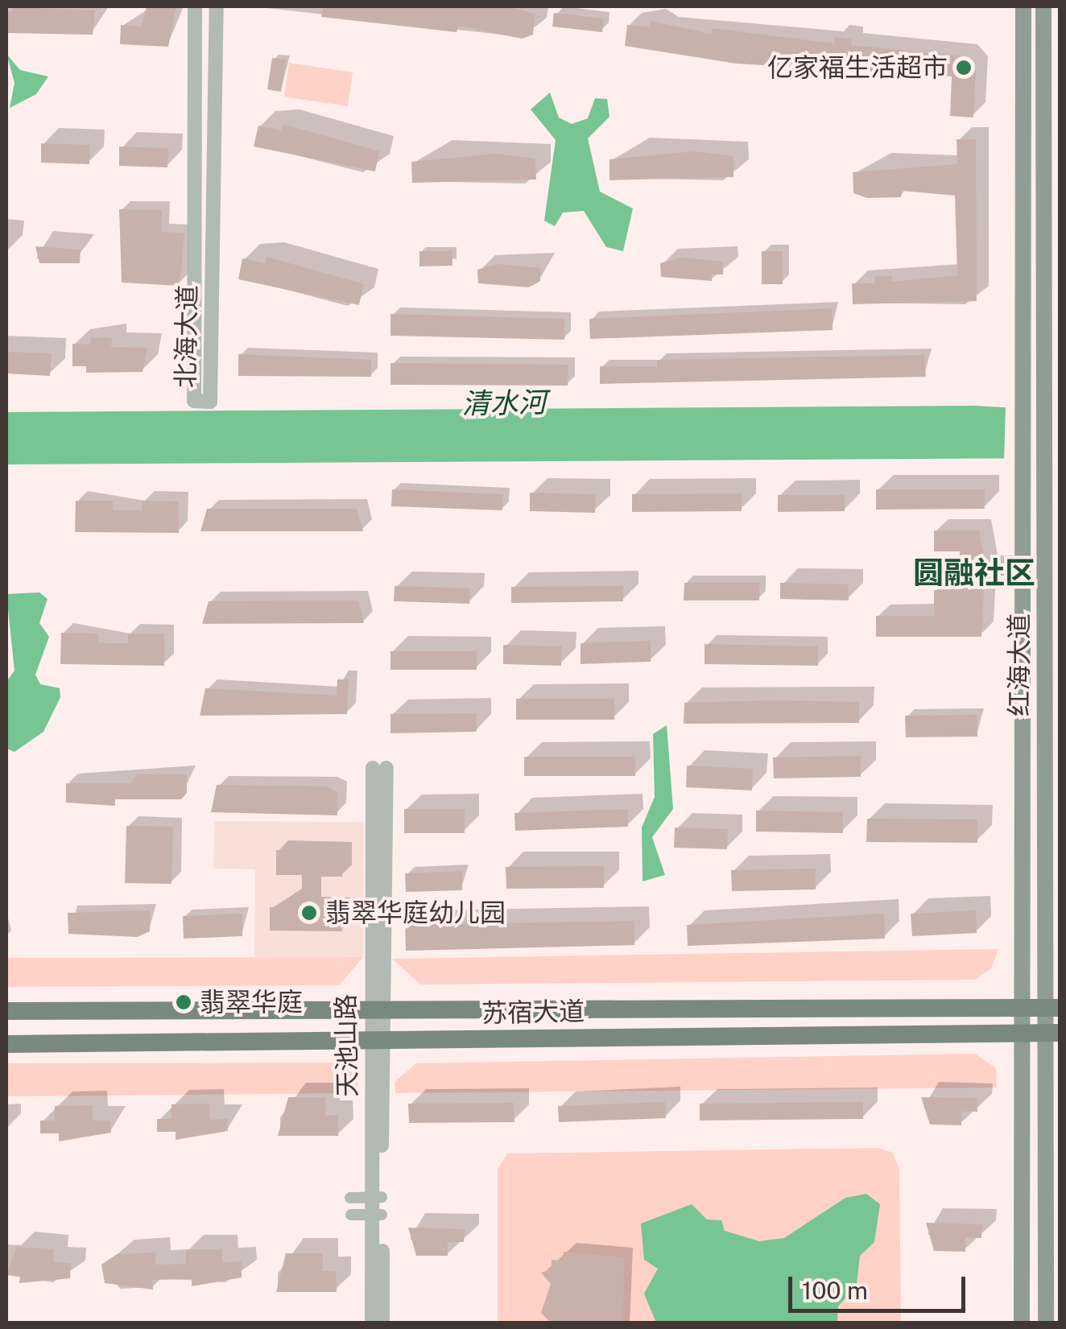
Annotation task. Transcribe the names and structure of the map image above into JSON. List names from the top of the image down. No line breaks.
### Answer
{"streets":{"main road":["红海大道","苏宿大道"],"street":["北海大道","天池山路"]},"crossings":[["红海大道","苏宿大道"],["苏宿大道","天池山路"]],"districts":["圆融社区"],"water":["清水河"],"places":["亿家福生活超市","翡翠华庭幼儿园","翡翠华庭"],"scale_bar":"100 m"}
